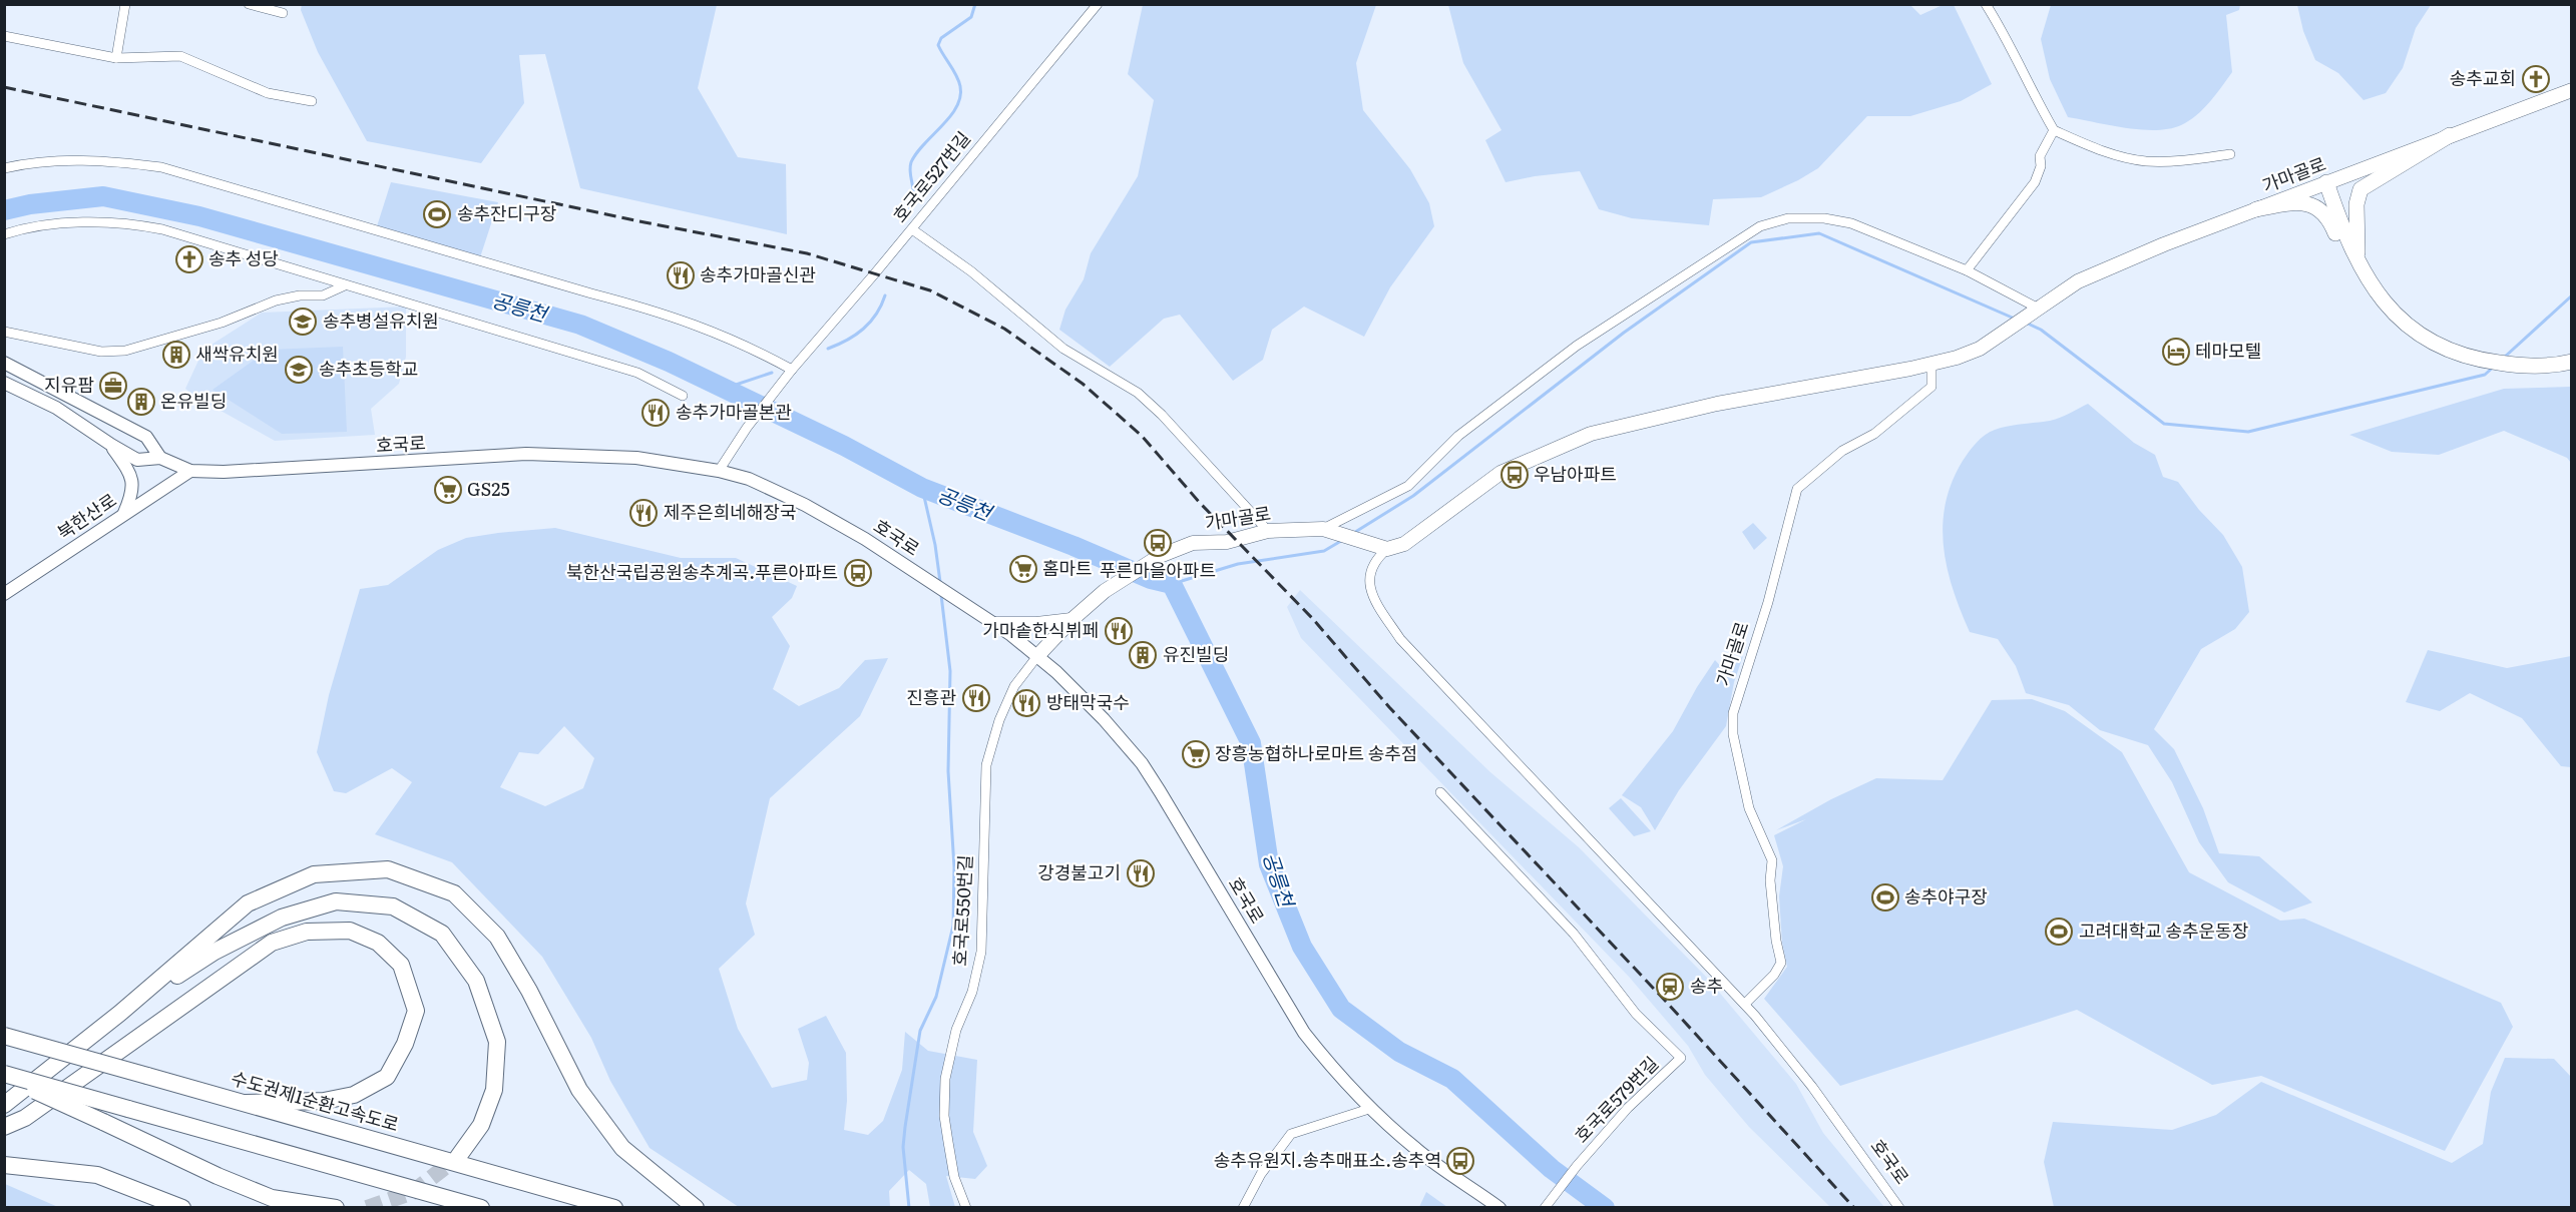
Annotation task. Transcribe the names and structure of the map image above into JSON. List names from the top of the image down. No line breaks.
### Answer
{"streets":{"highway":["수도권제1순환고속도로"],"main road":["가마골로"],"street":["호국로527번길","호국로","북한산로","호국로550번길","호국로579번길"]},"crossings":[["가마골로","호국로"],["호국로527번길","호국로"],["호국로","북한산로"],["호국로","호국로550번길"]],"water":["공릉천"],"places":{"church":["송추교회","송추 성당"],"sports":["송추잔디구장","송추야구장","고려대학교 송추운동장"],"restaurant":["송추가마골신관","송추가마골본관","제주은희네해장국","가마솥한식뷔페","진흥관","방태막국수","강경불고기"],"school or university":["송추병설유치원","송추초등학교"],"hotel":["테마모텔"],"building":["새싹유치원","온유빌딩","유진빌딩"],"office":["지유팜"],"bus stop":["우남아파트","푸른마을아파트","북한산국립공원송추계곡.푸른아파트","송추유원지.송추매표소.송추역"],"supermarket":["GS25","홈마트","장흥농협하나로마트 송추점"],"station":["송추"]}}
